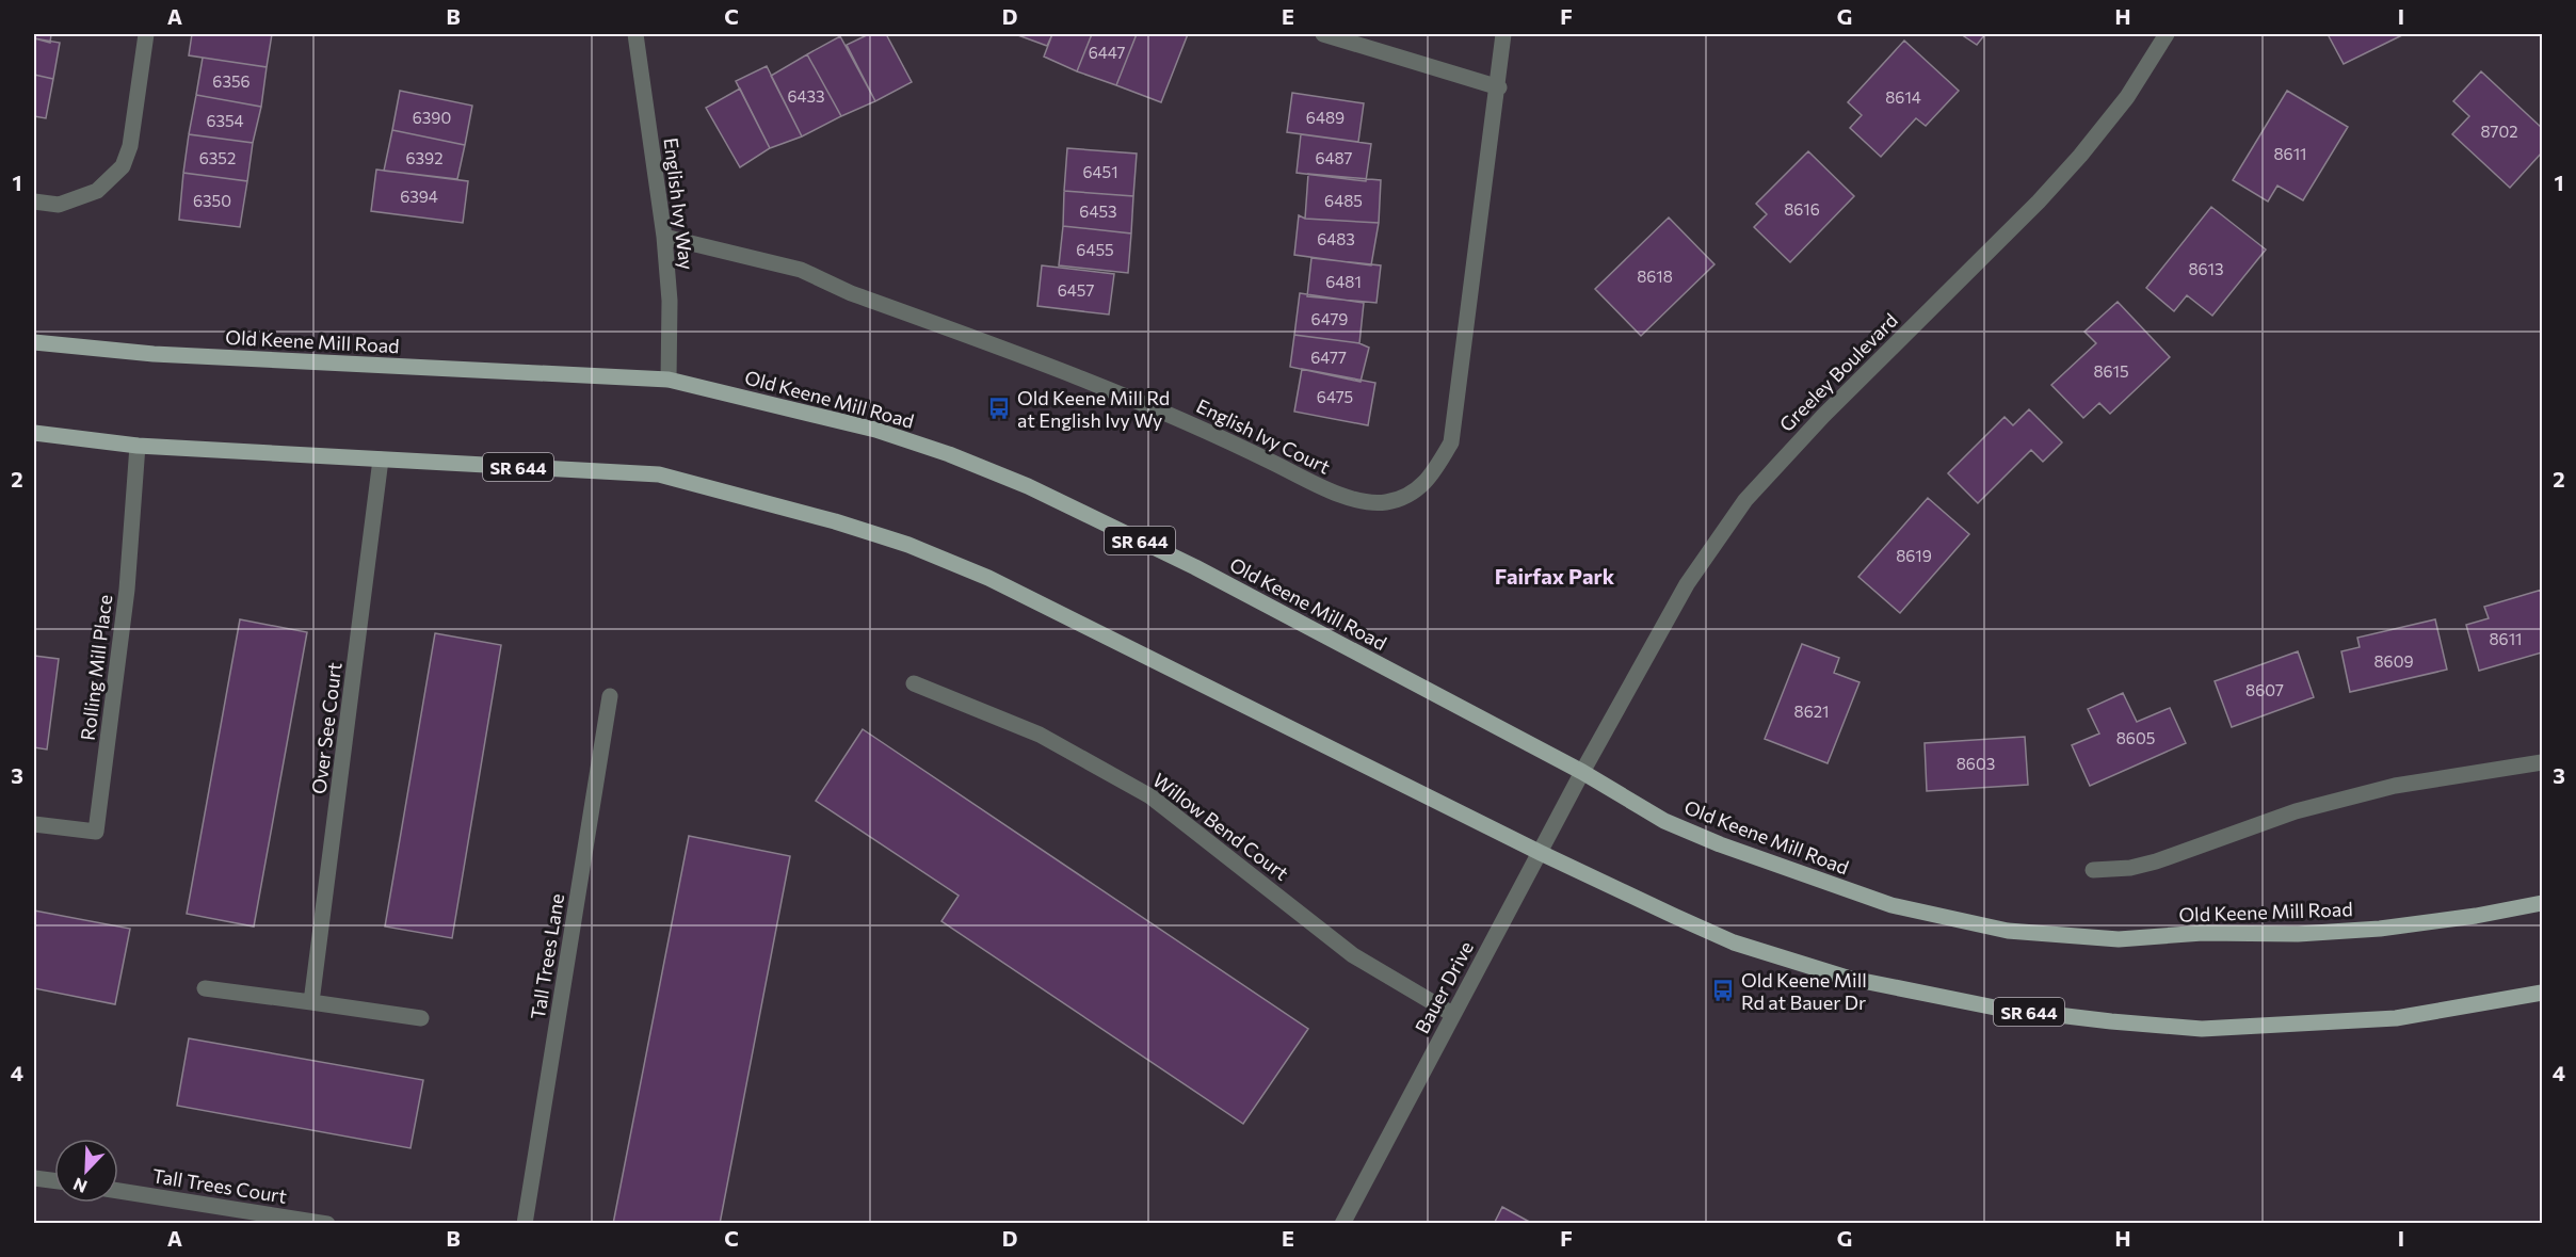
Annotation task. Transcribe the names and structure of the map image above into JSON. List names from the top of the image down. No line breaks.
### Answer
{"streets":{"main road":["Old Keene Mill Road","SR 644"],"street":["English Ivy Way","Greeley Boulevard","English Ivy Court","Rolling Mill Place","Over See Court","Willow Bend Court","Tall Trees Lane","Bauer Drive","Tall Trees Court"]},"crossings":[["English Ivy Way","Old Keene Mill Road"],["English Ivy Way","English Ivy Court"],["Old Keene Mill Road","Greeley Boulevard"],["Old Keene Mill Road","Bauer Drive"],["Greeley Boulevard","Bauer Drive"],["SR 644","Rolling Mill Place"],["SR 644","Over See Court"],["SR 644","Bauer Drive"],["Willow Bend Court","Bauer Drive"]],"districts":["Fairfax Park"],"places":{"bus stop":["Old Keene Mill Rd at English Ivy Wy","Old Keene Mill Rd at Bauer Dr"]},"house_numbers":["6447","6356","6433","8614","6390","6489","6354","8702","8611","6352","6392","6487","6451","6394","6350","6485","8616","6453","6483","6455","8613","8618","6481","6457","6479","6477","8615","6475","8619","8611","8609","8607","8621","8605","8603"],"north":"bottom left","grid":{"columns":["A","B","C","D","E","F","G","H","I"],"rows":["1","2","3","4"]}}
